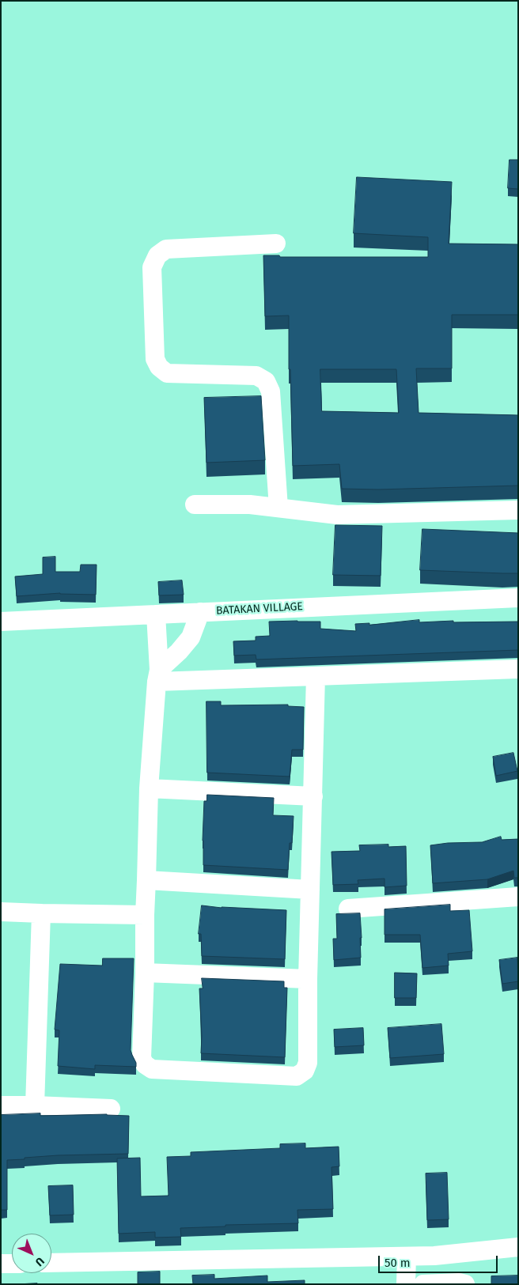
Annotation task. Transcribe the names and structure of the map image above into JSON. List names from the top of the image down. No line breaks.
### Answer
{"streets":{"street":["BATAKAN VILLAGE"]},"scale_bar":"50 m","north":"bottom right"}
